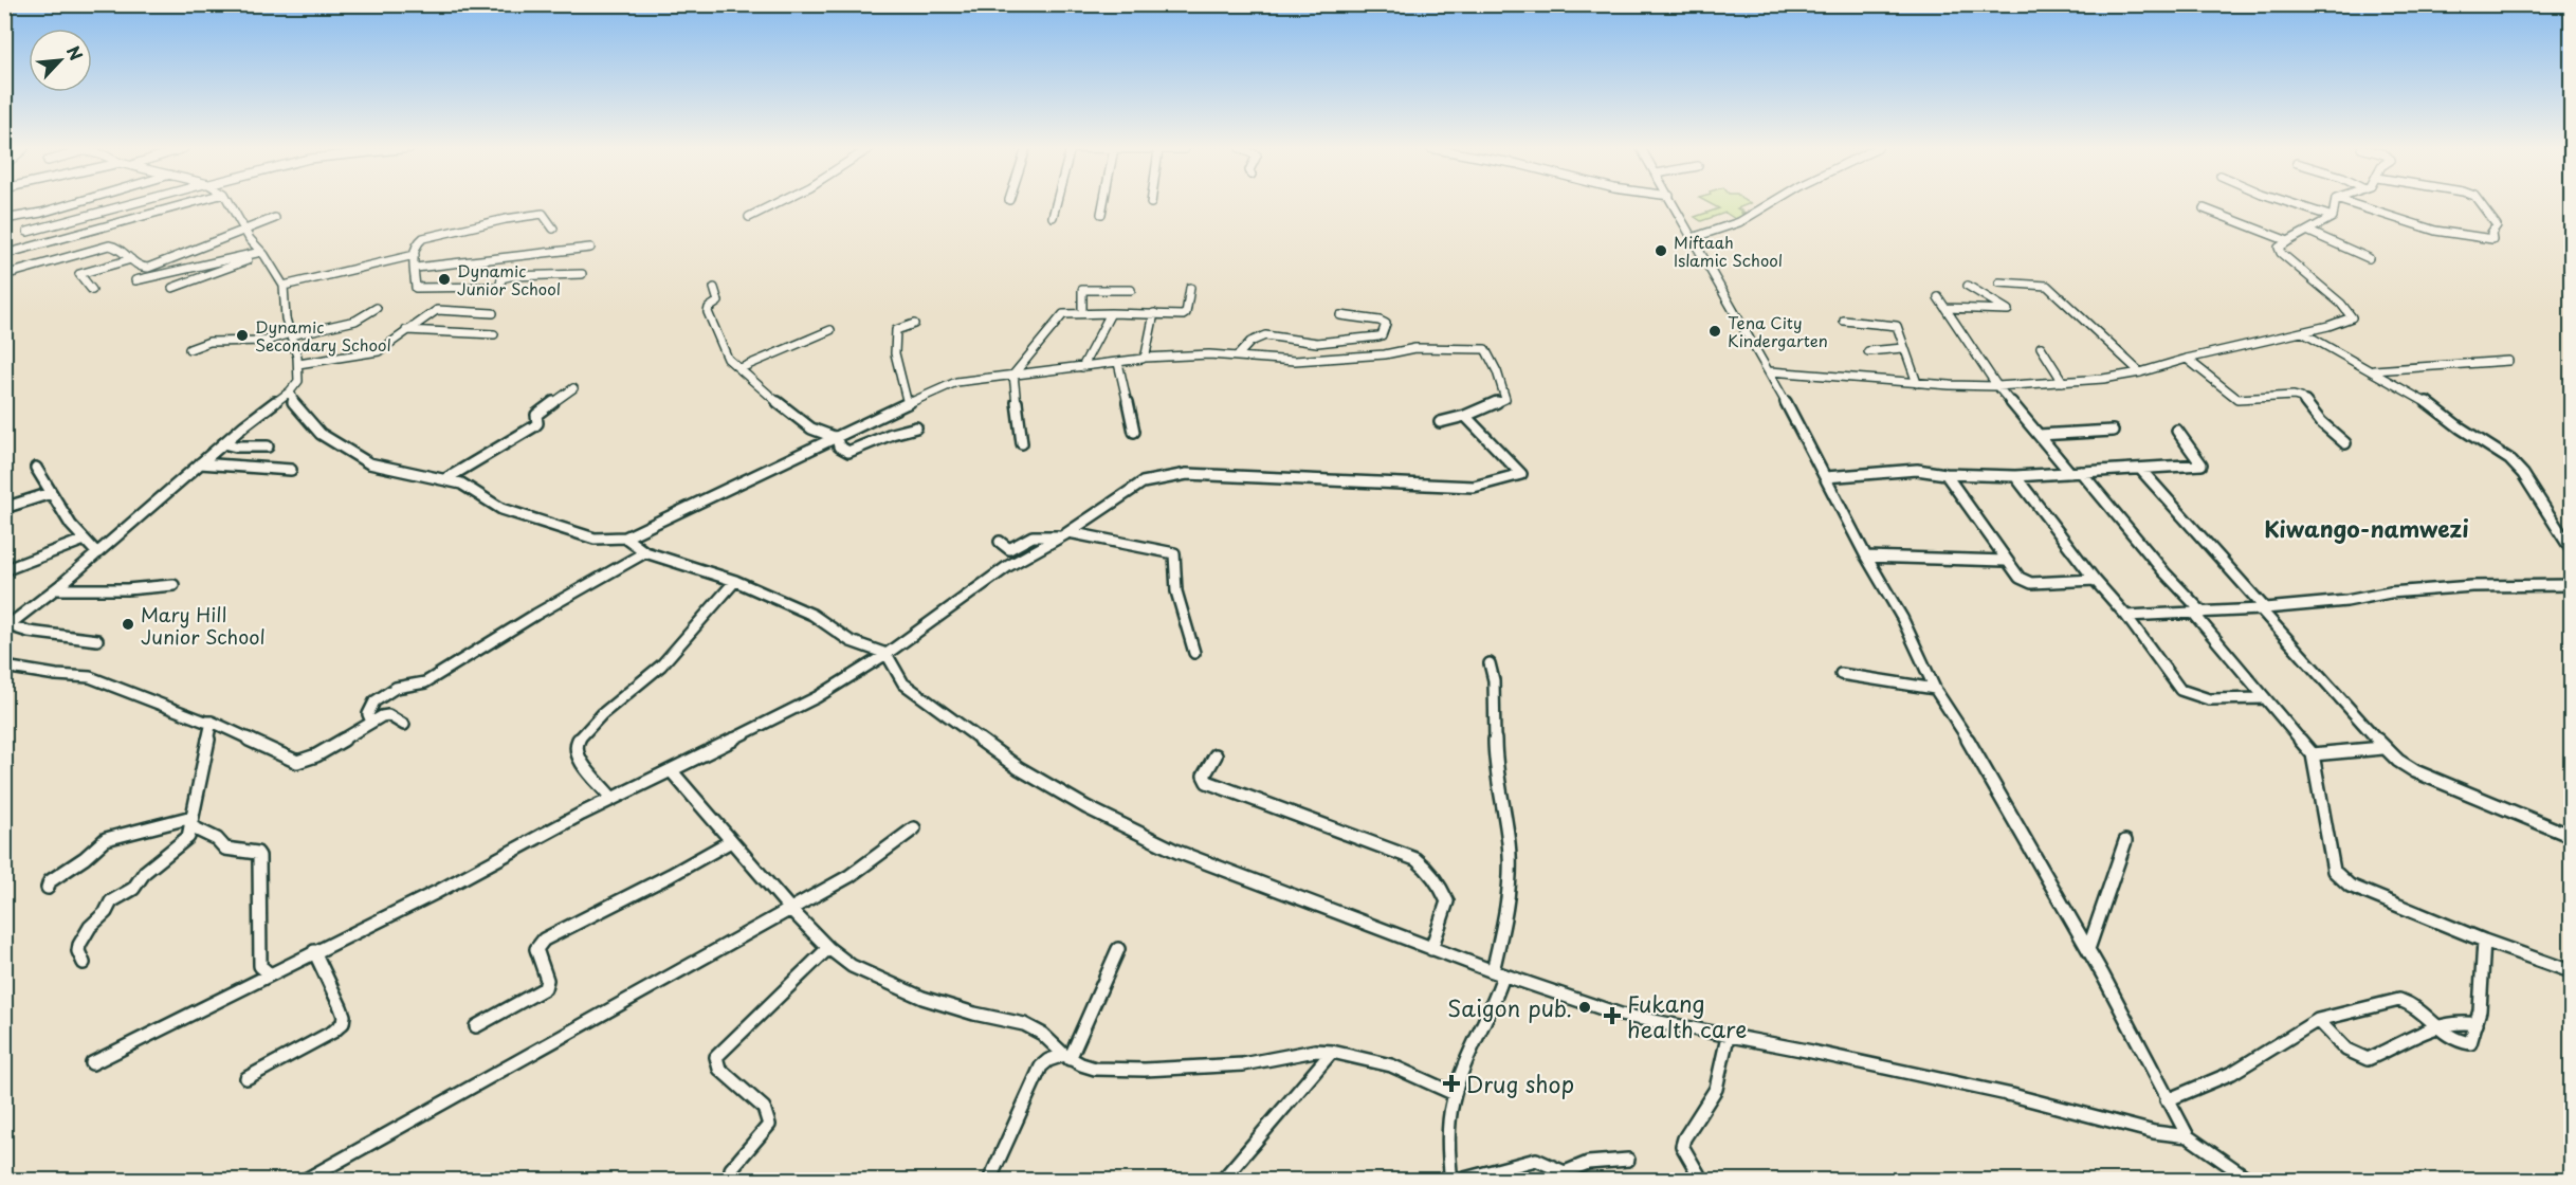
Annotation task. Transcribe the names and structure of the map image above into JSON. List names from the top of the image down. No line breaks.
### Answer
{"districts":["Kiwango-namwezi"],"places":{"other":["Miftaah Islamic School","Dynamic Junior School","Tena City Kindergarten","Dynamic Secondary School","Mary Hill Junior School","Saigon pub."],"health":["Fukang health care","Drug shop"]},"north":"top right"}
